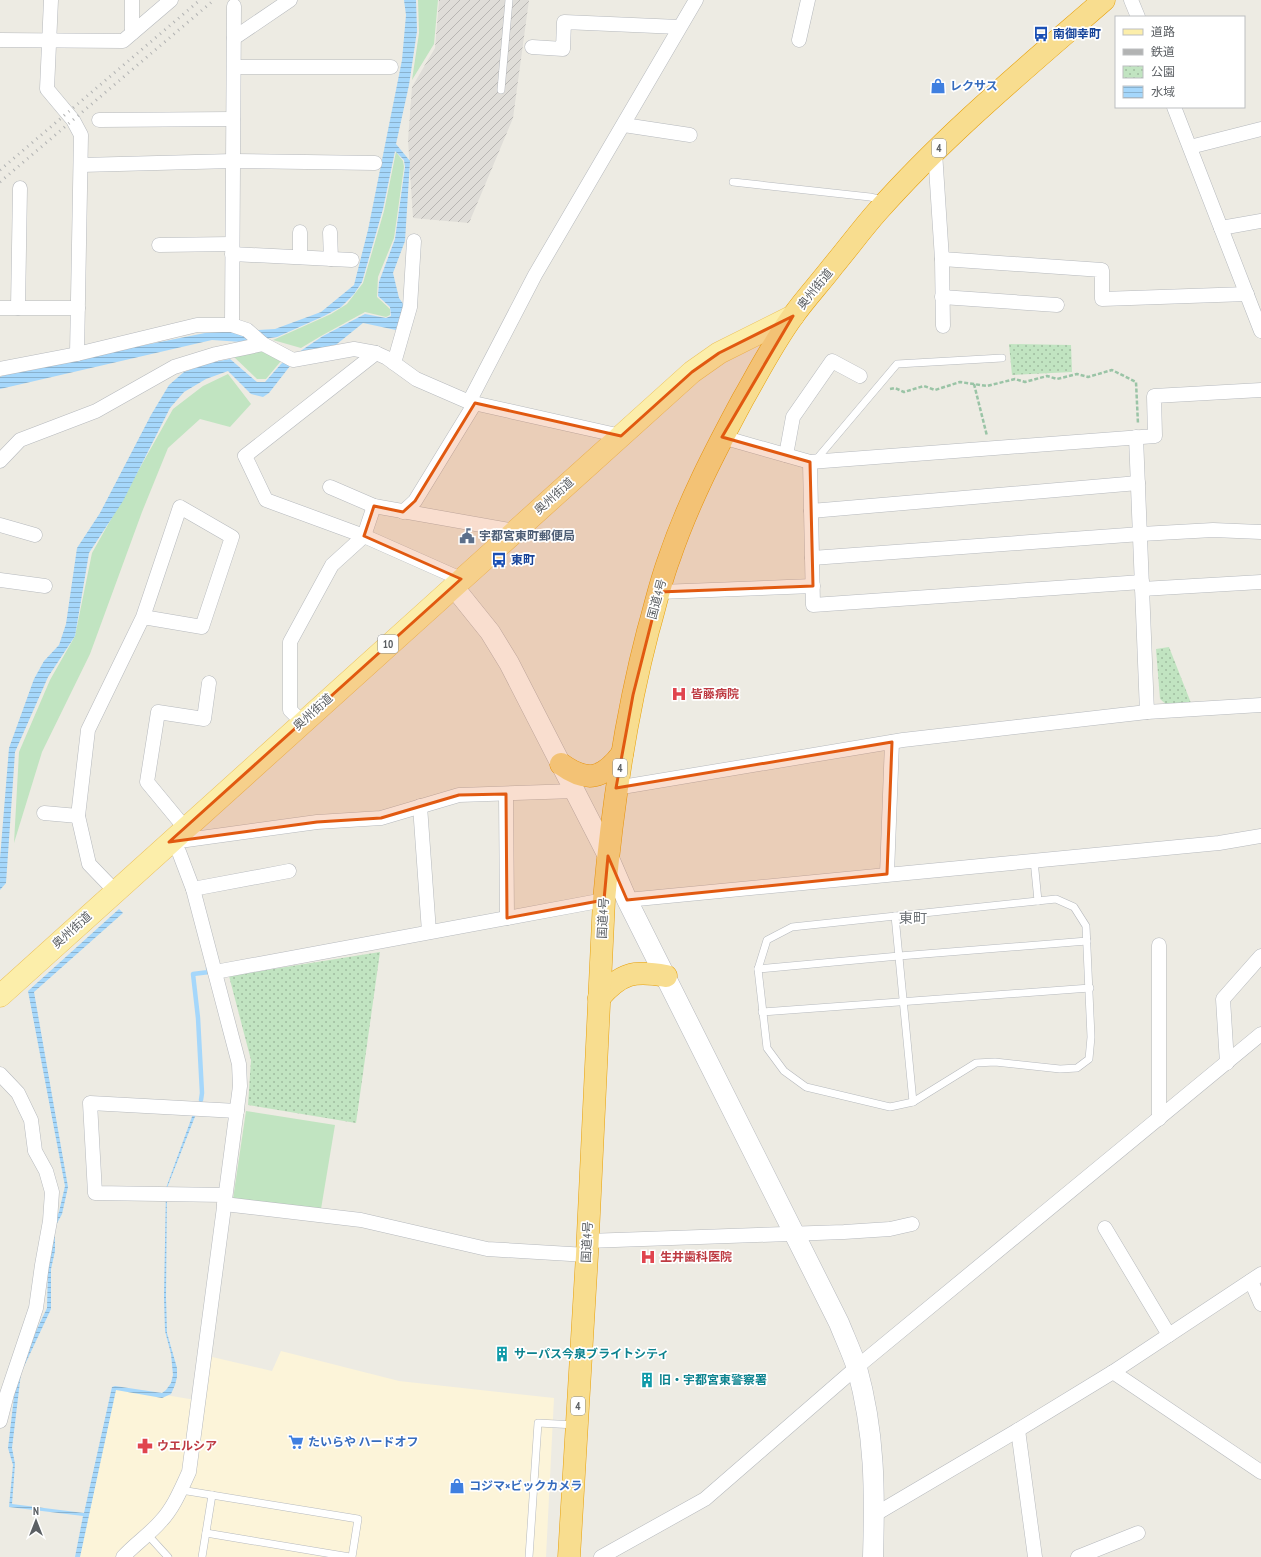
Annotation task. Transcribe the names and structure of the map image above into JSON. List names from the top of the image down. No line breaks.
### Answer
{"streets":{"highway":["4","奥州街道","国道4号"],"main road":["10"]},"crossings":[["奥州街道","国道4号"]],"districts":["東町"],"places":{"bus stop":["南御幸町","東町"],"shop":["レクサス","コジマ×ビックカメラ"],"public building":["宇都宮東町郵便局"],"hospital":["皆藤病院","生井歯科医院"],"building":["サーパス今泉ブライトシティ","旧・宇都宮東警察署"],"supermarket":["たいらや ハードオフ"],"pharmacy":["ウエルシア"]},"legend":["道路","鉄道","公園","水域"],"north":"top"}
